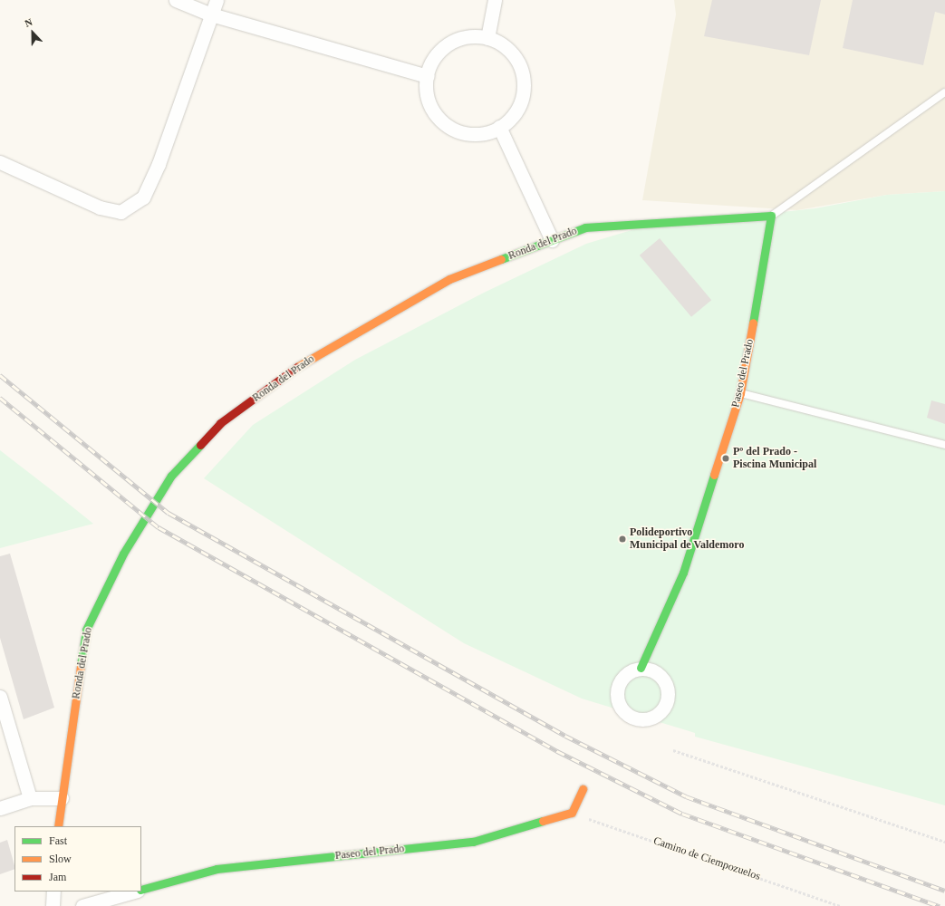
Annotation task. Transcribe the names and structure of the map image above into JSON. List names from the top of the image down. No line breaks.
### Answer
{"streets":{"street":["Ronda del Prado","Paseo del Prado"],"path":["Camino de Ciempozuelos"]},"crossings":[["Ronda del Prado","Paseo del Prado"],["Paseo del Prado","Camino de Ciempozuelos"]],"places":["Pº del Prado - Piscina Municipal","Polideportivo Municipal de Valdemoro"],"legend":["Fast","Slow","Jam"],"north":"top"}
